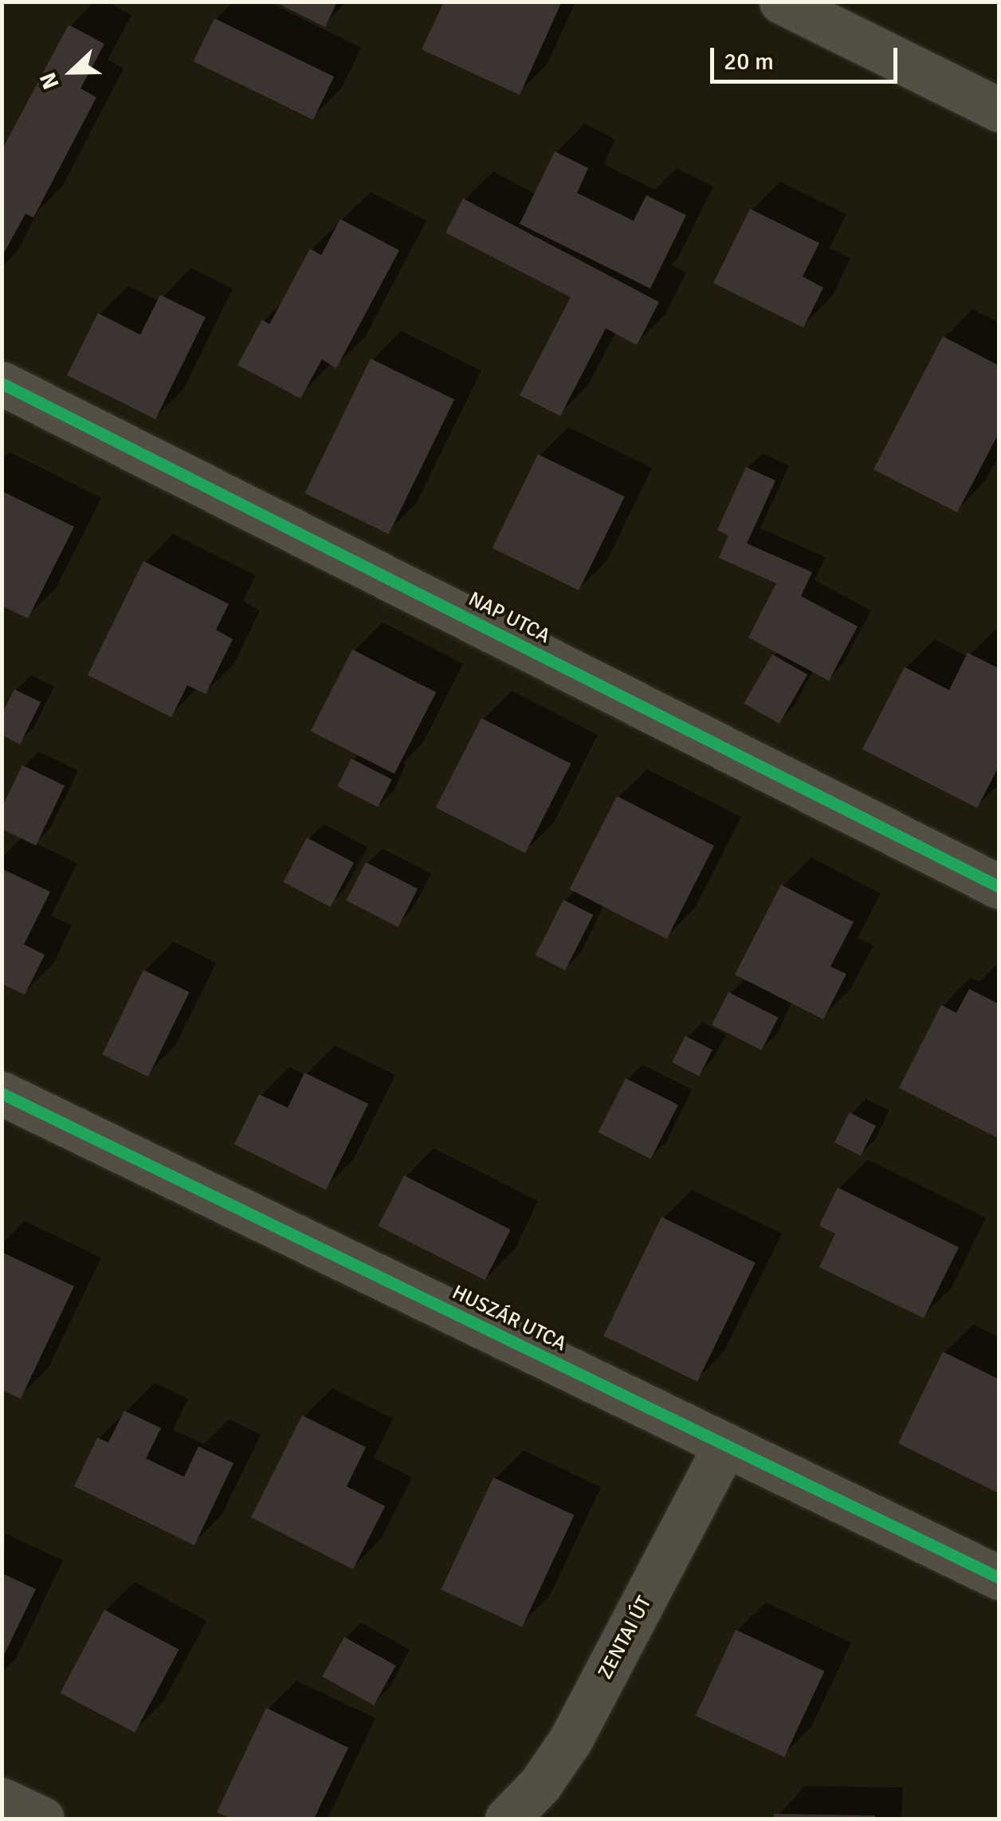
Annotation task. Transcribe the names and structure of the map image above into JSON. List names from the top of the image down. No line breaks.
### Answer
{"streets":{"street":["NAP UTCA","HUSZÁR UTCA","ZENTAI ÚT"]},"crossings":[["HUSZÁR UTCA","ZENTAI ÚT"]],"scale_bar":"20 m","north":"left"}
